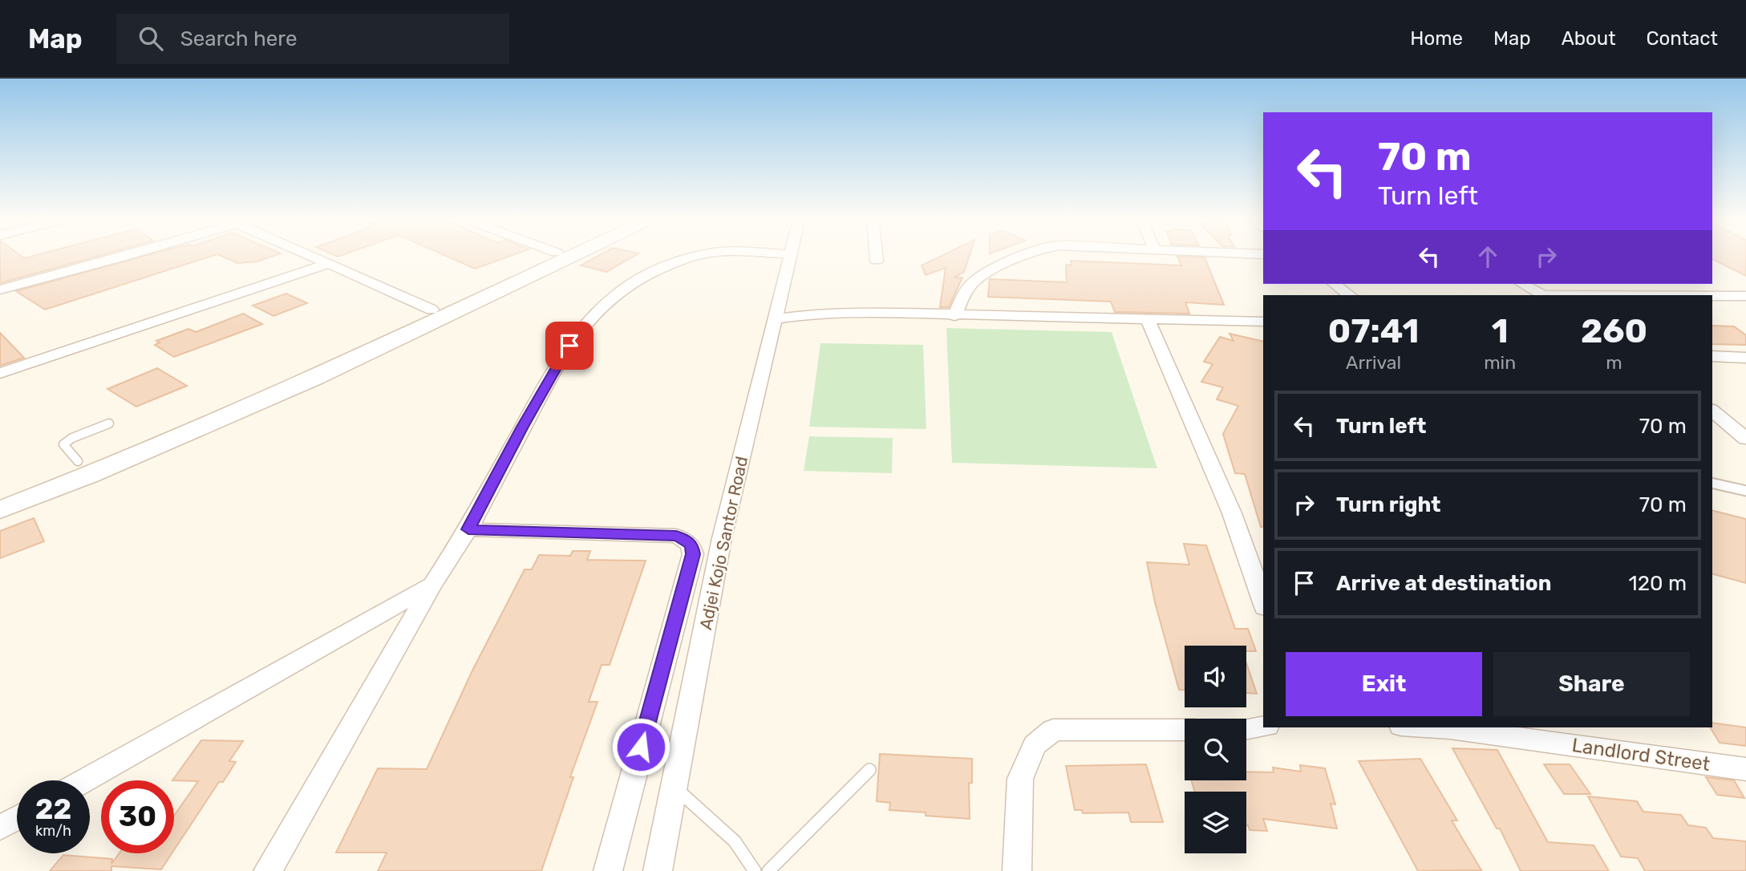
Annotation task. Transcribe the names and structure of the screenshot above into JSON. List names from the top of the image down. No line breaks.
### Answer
{"streets":{"street":["Adjei Kojo Santor Road","Landlord Street"]},"page":{"header":"Map","search":"Search here","nav":["Home","Map","About","Contact"],"turn":["70 m","Turn left"],"eta":["07:41","Arrival","1","min","260","m"],"list":[{"name":"Turn left","value":"70 m"},{"name":"Turn right","value":"70 m"},{"name":"Arrive at destination","value":"120 m"}],"buttons":["Exit","Share"],"speed":"22 km/h","limit":"30"}}
